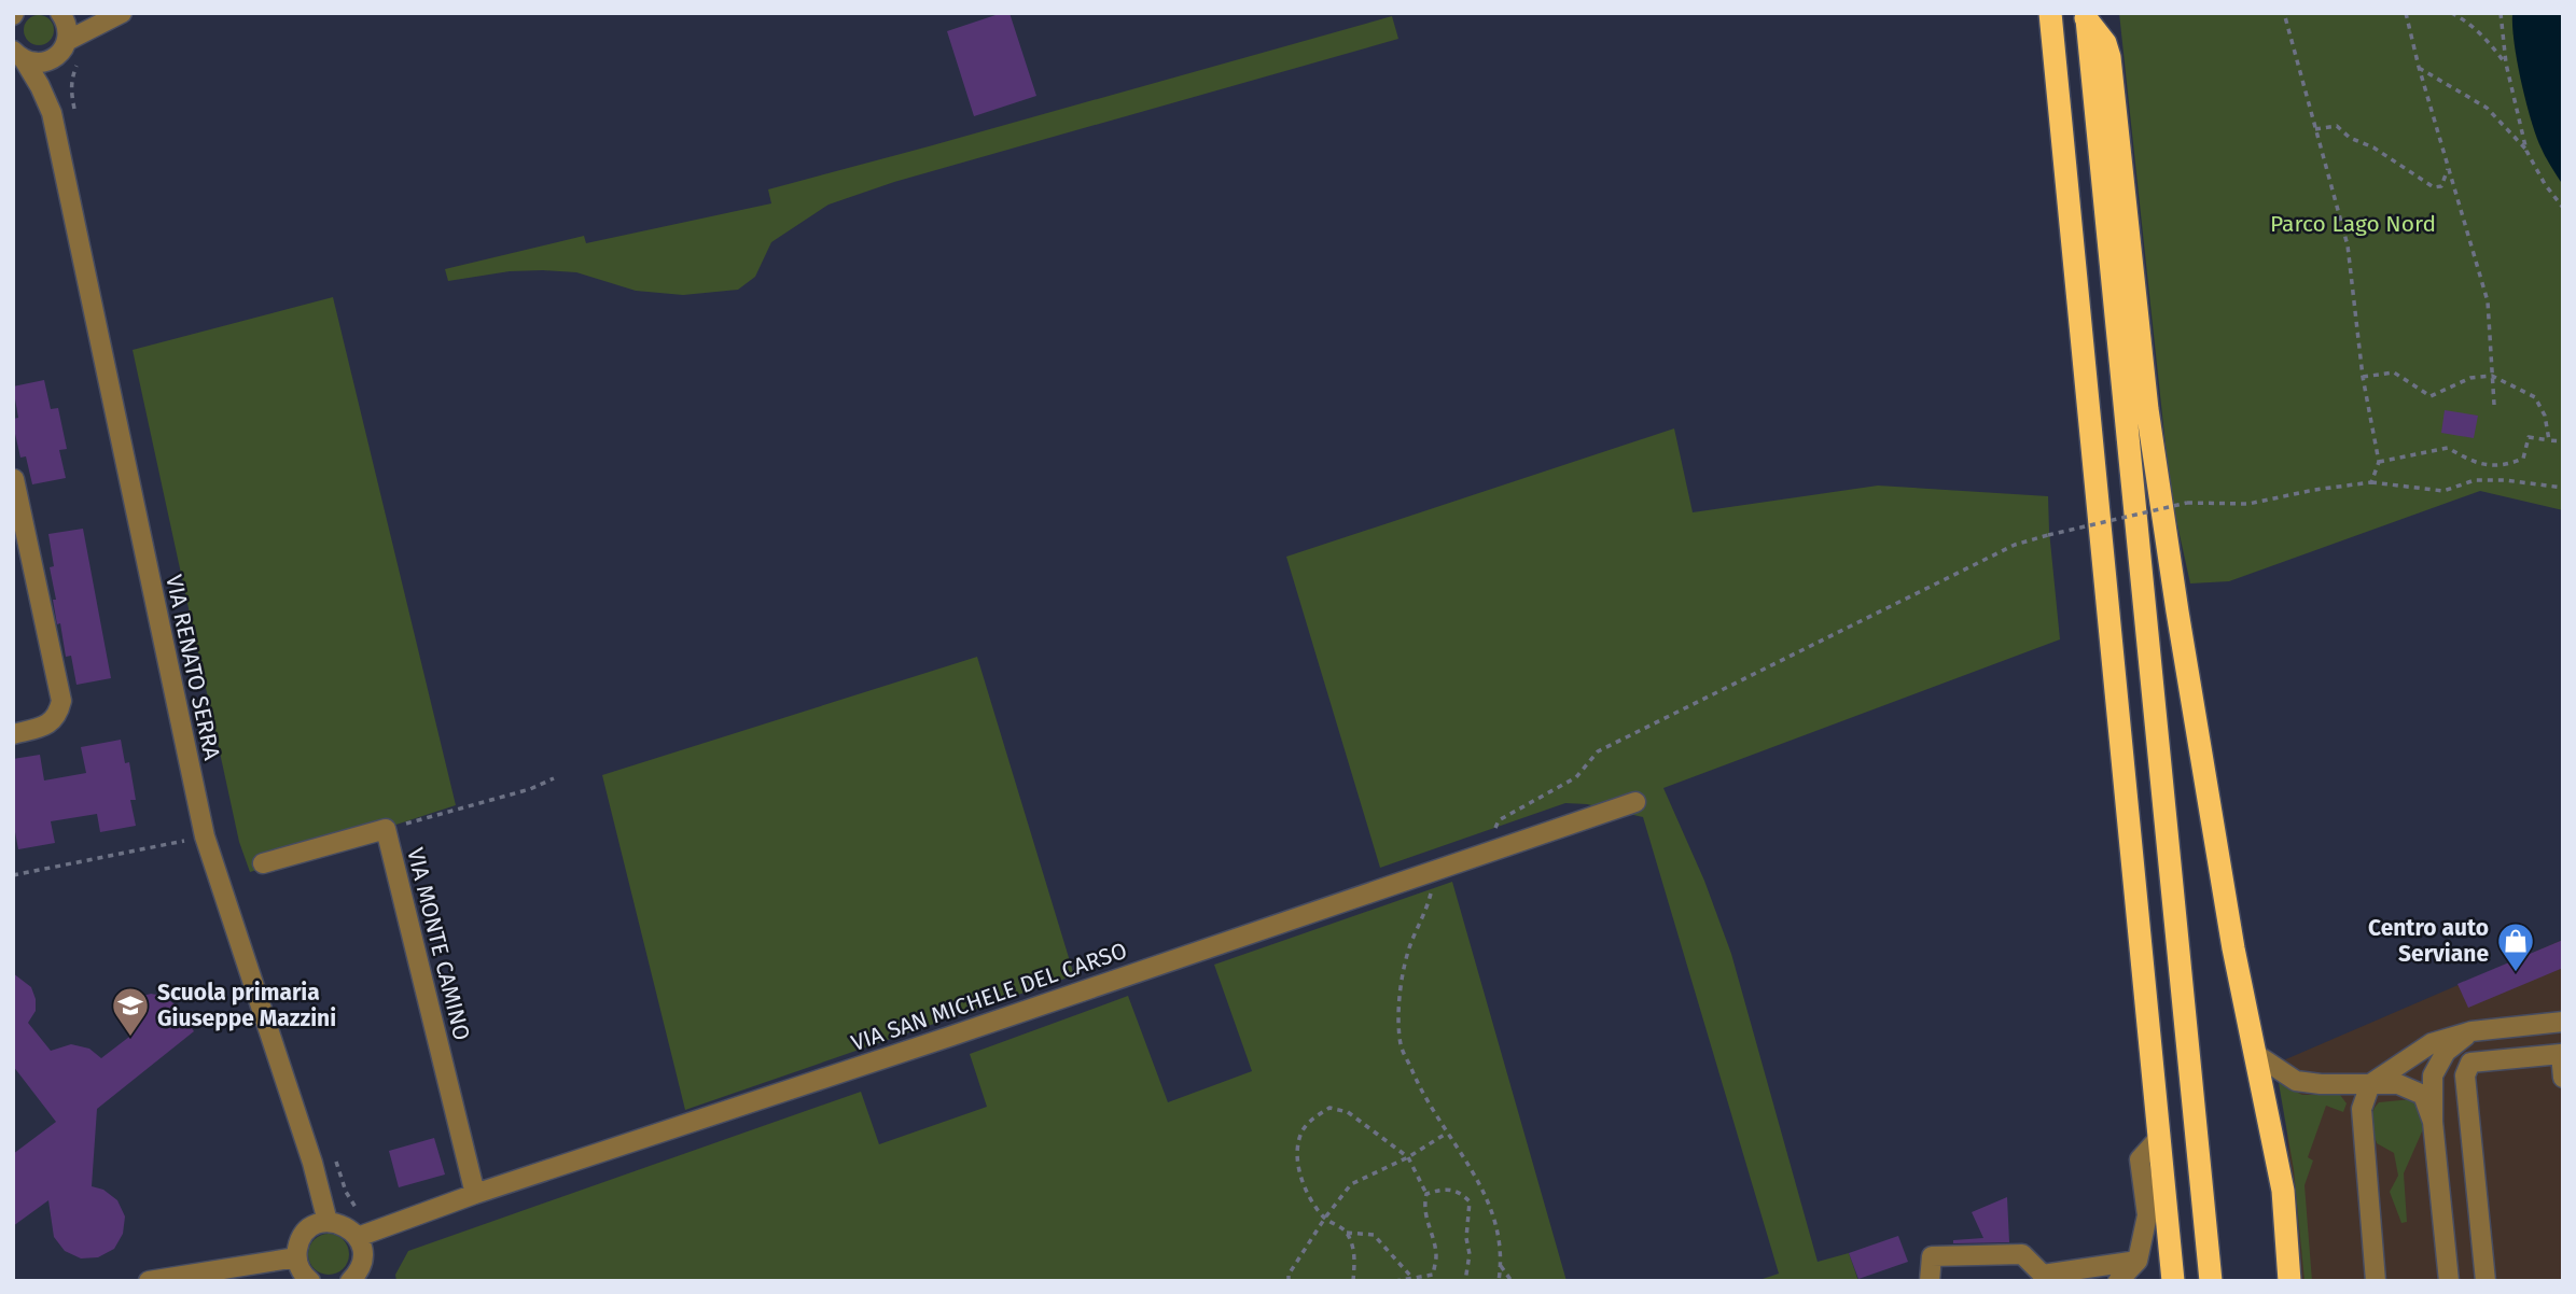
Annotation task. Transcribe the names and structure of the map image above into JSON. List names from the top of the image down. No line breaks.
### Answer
{"streets":{"street":["VIA RENATO SERRA","VIA MONTE CAMINO","VIA SAN MICHELE DEL CARSO"]},"crossings":[["VIA MONTE CAMINO","VIA SAN MICHELE DEL CARSO"]],"parks":["Parco Lago Nord"],"places":{"shop":["Centro auto Serviane"],"school or university":["Scuola primaria Giuseppe Mazzini"]}}
